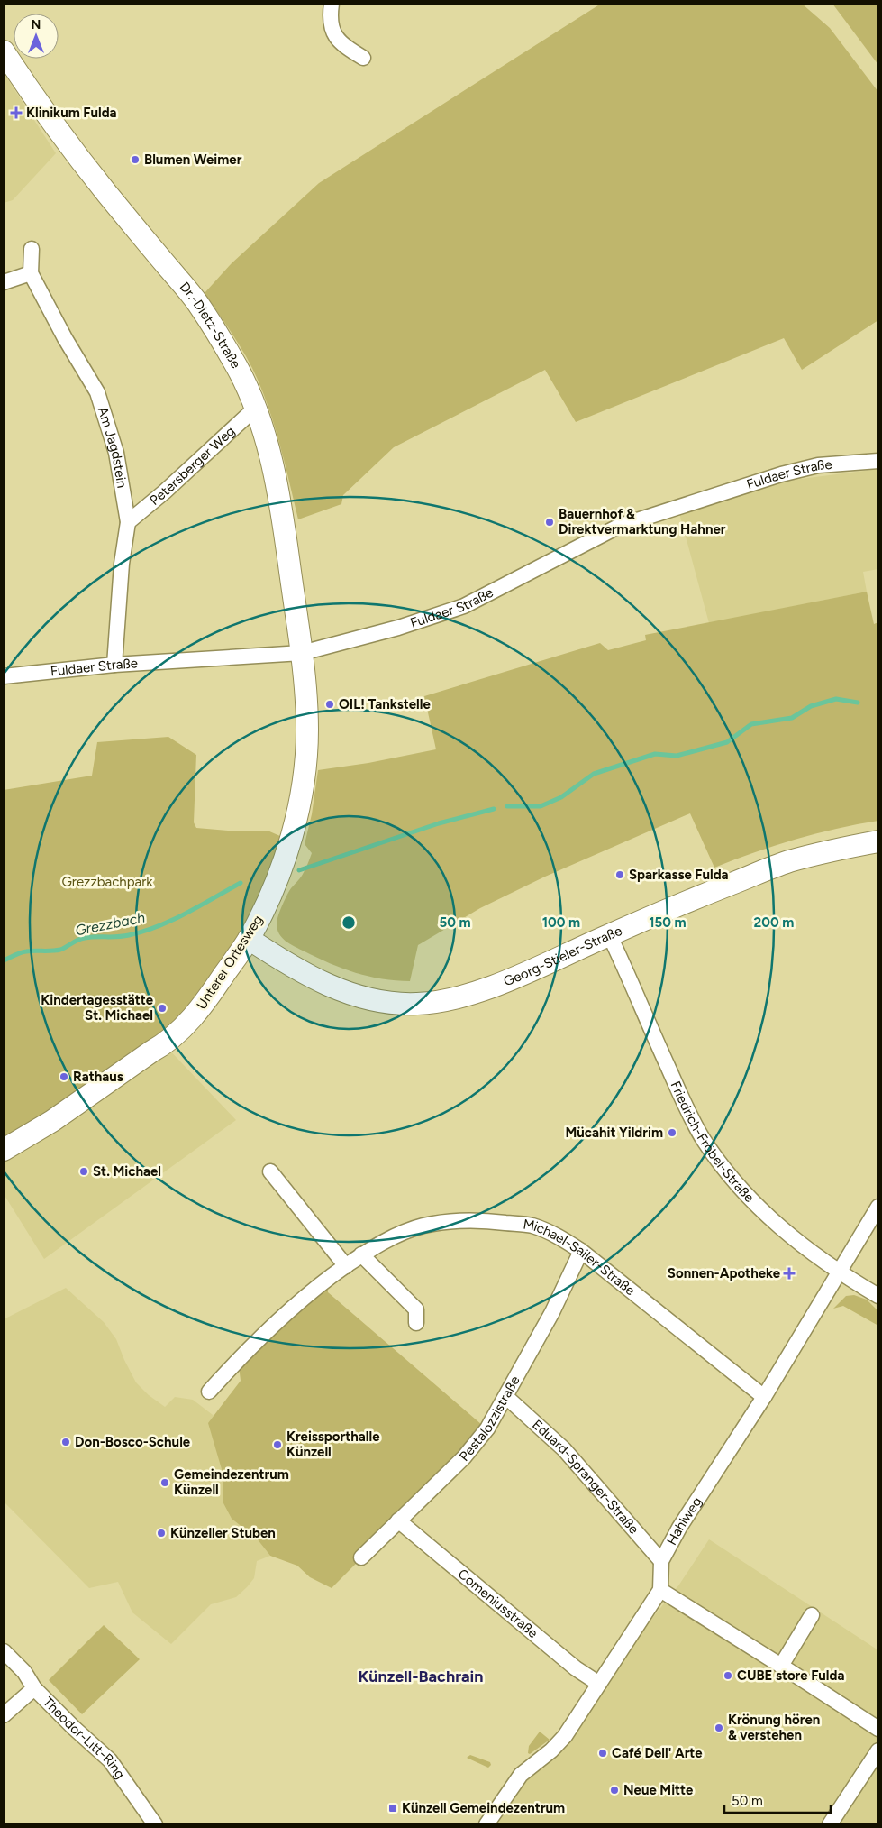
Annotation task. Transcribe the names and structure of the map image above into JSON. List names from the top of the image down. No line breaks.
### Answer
{"streets":{"main road":["Dr.-Dietz-Straße","Georg-Stieler-Straße","Unterer Ortesweg"],"street":["Am Jagdstein","Petersberger Weg","Fuldaer Straße","Friedrich-Fröbel-Straße","Michael-Sailer-Straße","Pestalozzistraße","Eduard-Spranger-Straße","Hahlweg","Comeniusstraße","Theodor-Litt-Ring"]},"crossings":[["Dr.-Dietz-Straße","Petersberger Weg"],["Dr.-Dietz-Straße","Fuldaer Straße"],["Dr.-Dietz-Straße","Unterer Ortesweg"],["Am Jagdstein","Petersberger Weg"],["Am Jagdstein","Fuldaer Straße"],["Fuldaer Straße","Unterer Ortesweg"],["Georg-Stieler-Straße","Unterer Ortesweg"],["Georg-Stieler-Straße","Friedrich-Fröbel-Straße"],["Friedrich-Fröbel-Straße","Hahlweg"],["Michael-Sailer-Straße","Pestalozzistraße"],["Michael-Sailer-Straße","Hahlweg"],["Pestalozzistraße","Eduard-Spranger-Straße"],["Pestalozzistraße","Comeniusstraße"],["Eduard-Spranger-Straße","Hahlweg"]],"districts":["Künzell-Bachrain"],"water":["Grezzbach"],"parks":["Grezzbachpark"],"places":{"health":["Klinikum Fulda","Sonnen-Apotheke"],"other":["Blumen Weimer","Bauernhof & Direktvermarktung Hahner","OIL! Tankstelle","Sparkasse Fulda","Kindertagesstätte St. Michael","Rathaus","Mücahit Yildrim","St. Michael","Don-Bosco-Schule","Kreissporthalle Künzell","Gemeindezentrum Künzell","Künzeller Stuben","CUBE store Fulda","Krönung hören & verstehen","Café Dell' Arte","Neue Mitte"],"transit":["Künzell Gemeindezentrum"]},"scale_bar":"50 m","north":"top","rings":["50 m","100 m","150 m","200 m"]}
